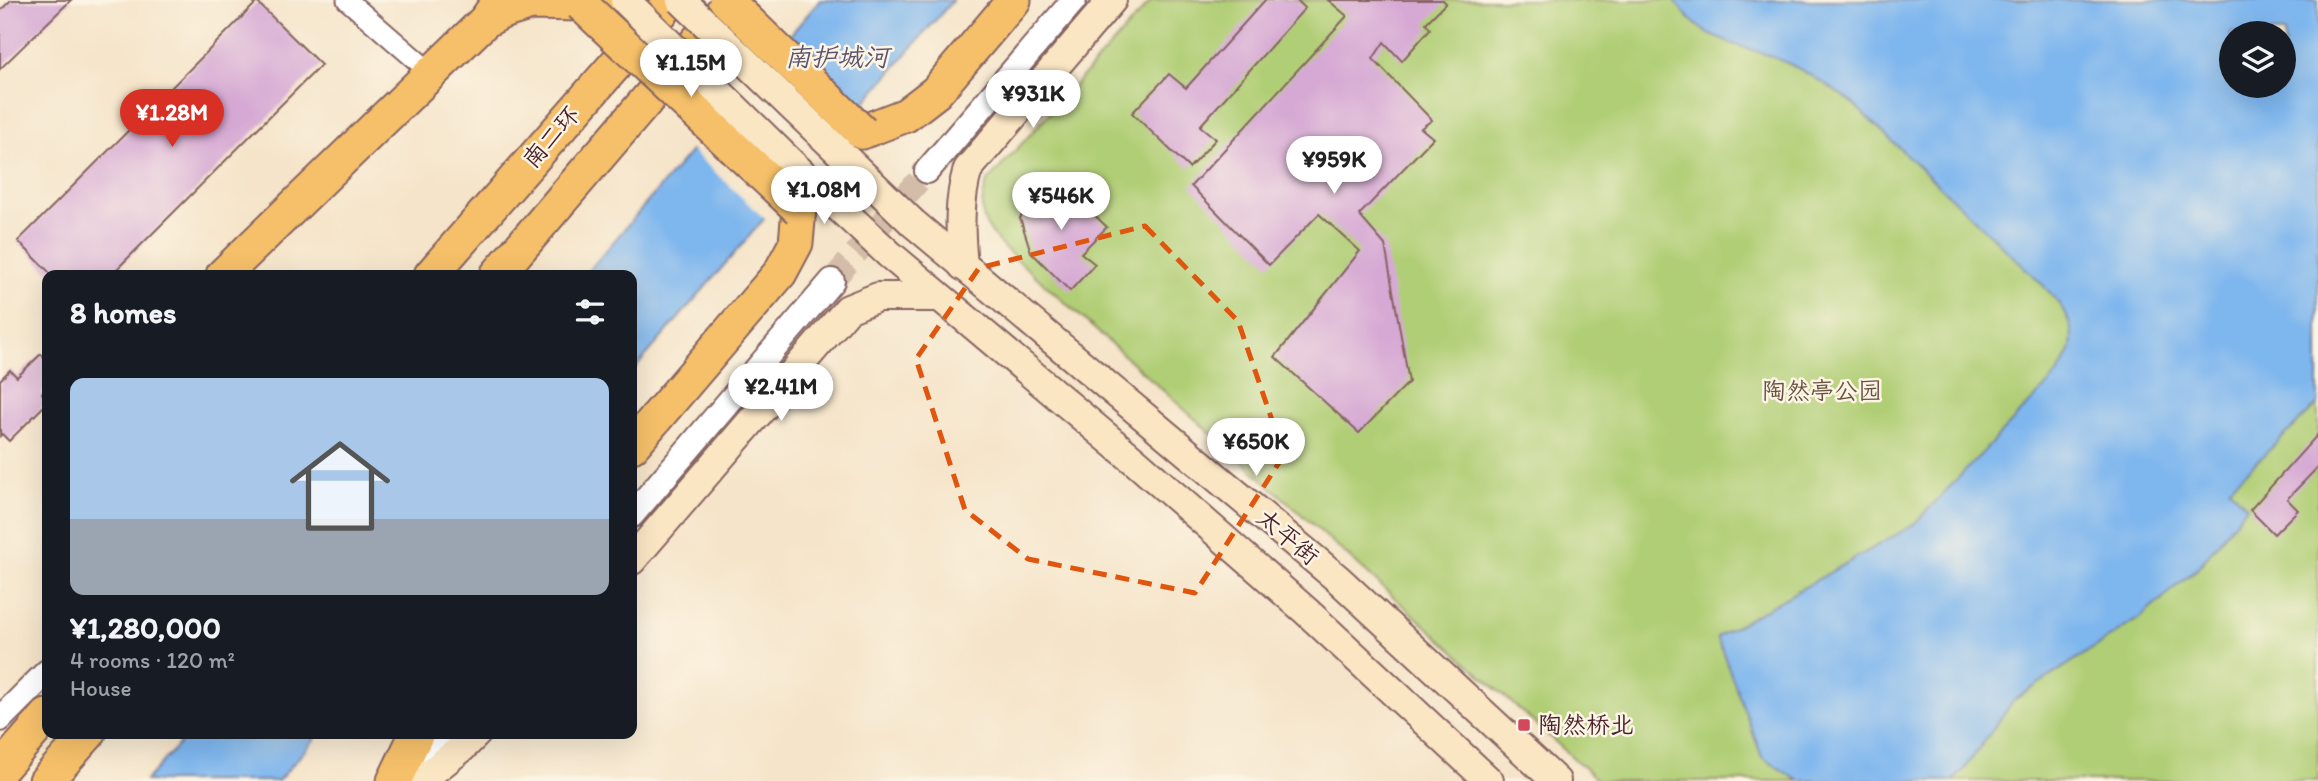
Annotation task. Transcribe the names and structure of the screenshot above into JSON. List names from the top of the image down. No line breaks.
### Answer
{"streets":{"highway":["南二环"],"main road":["太平街"]},"water":["南护城河"],"parks":["陶然亭公园"],"places":{"transit":["陶然桥北"]},"page":{"price":["¥1.15M","¥931K","¥1.28M","¥959K","¥1.08M","¥546K","¥2.41M","¥650K"],"heading":"8 homes","list":[{"name":"¥1,280,000","note":"4 rooms · 120 m² · House"}]}}
